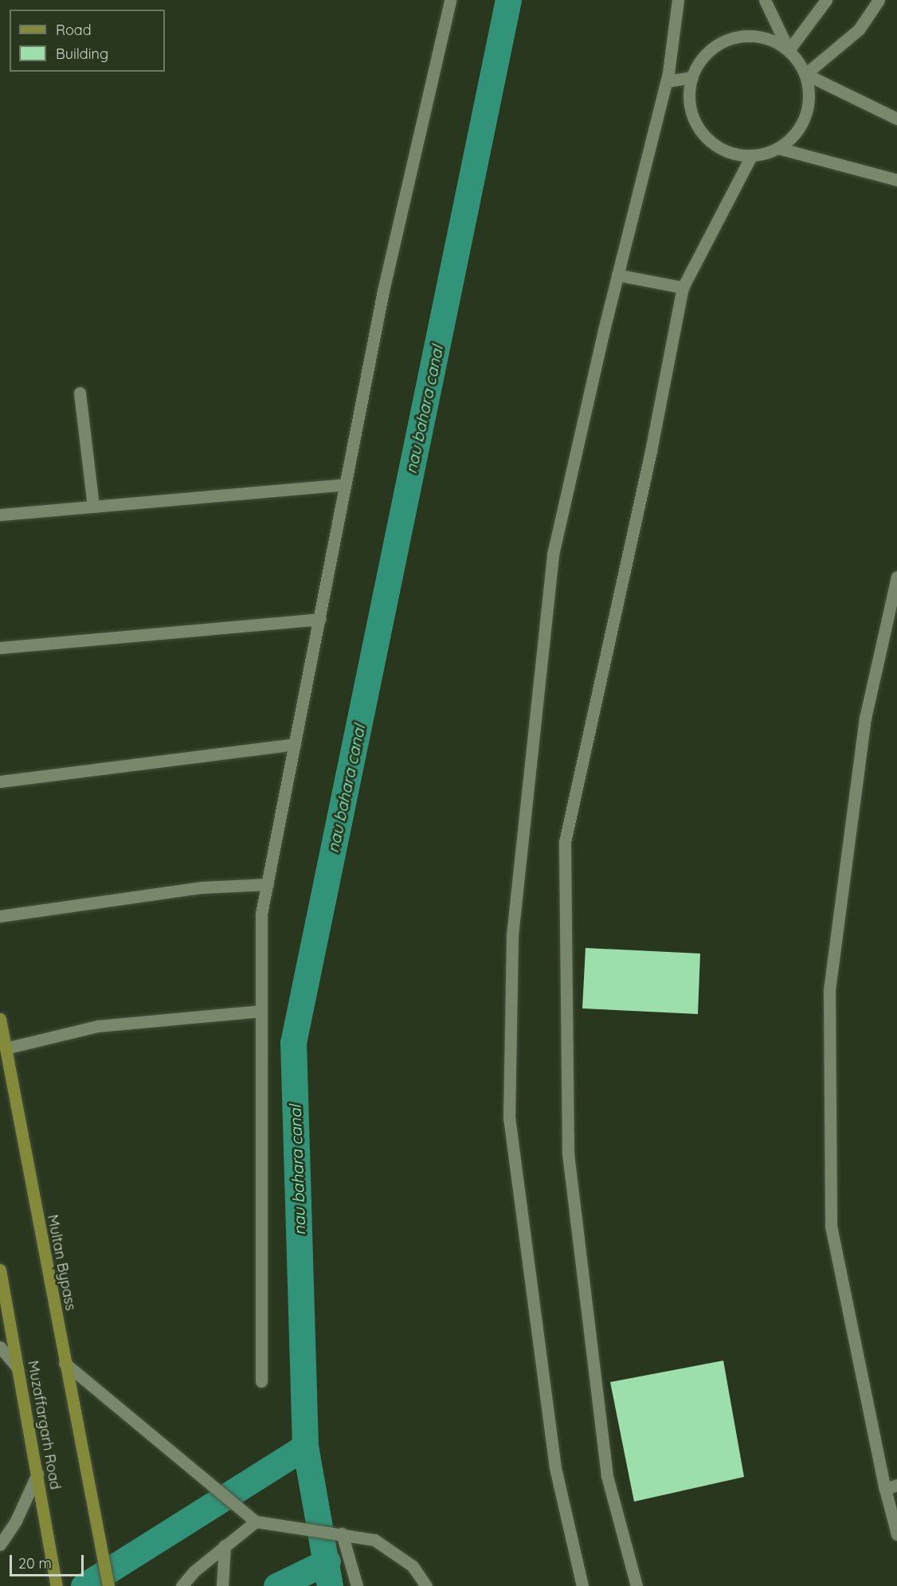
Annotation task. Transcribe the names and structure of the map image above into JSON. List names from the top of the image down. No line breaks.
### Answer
{"streets":{"main road":["Multan Bypass","Muzaffargarh Road"]},"water":["nau bahara canal"],"legend":["Road","Building"],"scale_bar":"20 m"}
